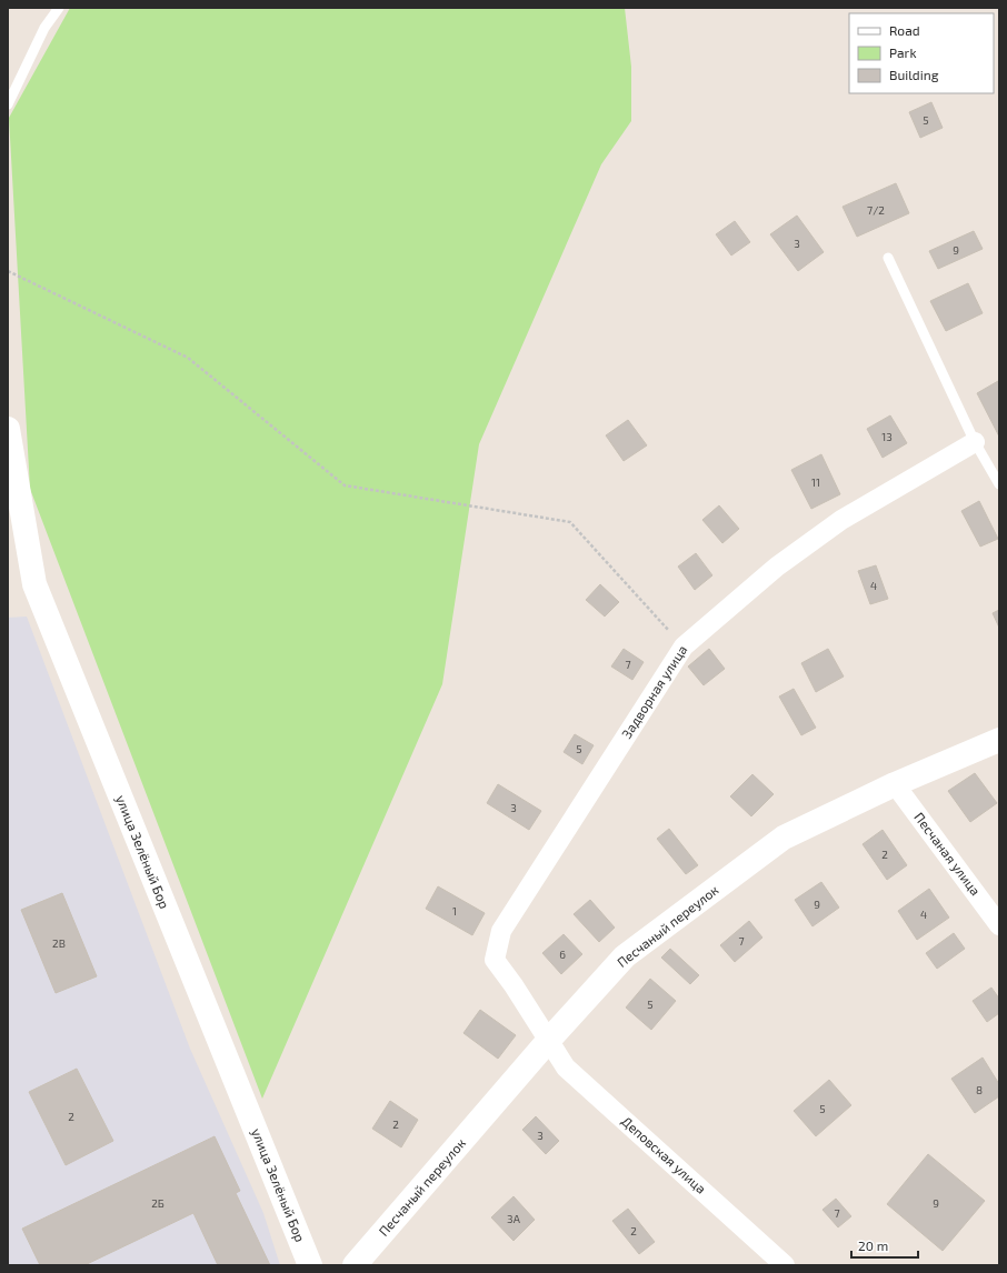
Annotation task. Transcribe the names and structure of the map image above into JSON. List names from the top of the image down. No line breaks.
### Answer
{"streets":{"street":["Задворная улица","улица Зелёный Бор","Песчаная улица","Песчаный переулок","Деповская улица"]},"crossings":[["Задворная улица","Песчаный переулок"],["Задворная улица","Деповская улица"],["Песчаная улица","Песчаный переулок"],["Песчаный переулок","Деповская улица"]],"house_numbers":["5","7/2","3","9","13","11","4","7","5","3","2","9","1","4","7","2В","6","5","8","5","2","2","3","2Б","9","7","3А","2"],"legend":["Road","Park","Building"],"scale_bar":"20 m"}
